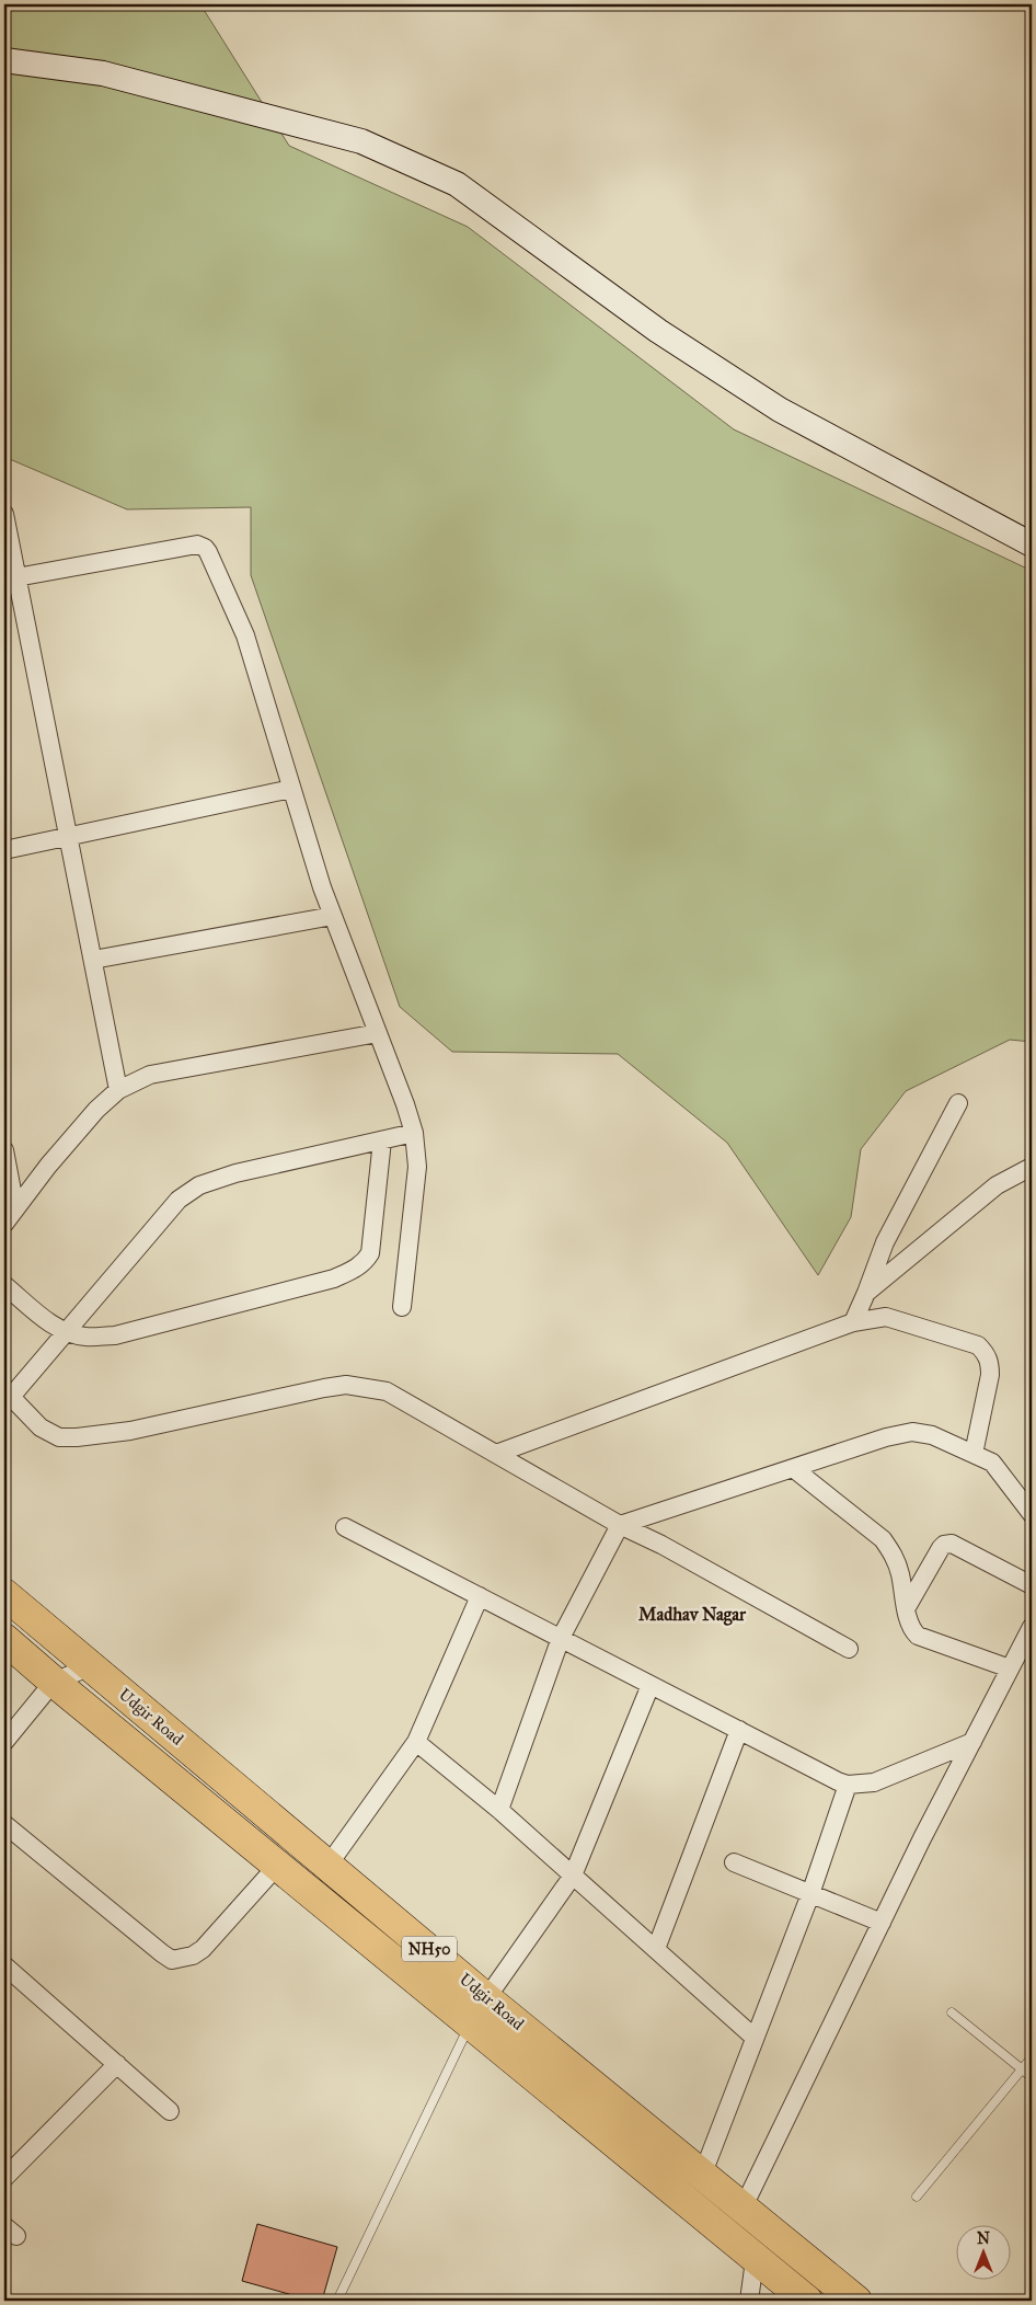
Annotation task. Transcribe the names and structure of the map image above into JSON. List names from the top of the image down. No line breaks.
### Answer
{"streets":{"highway":["Udgir Road","NH50"]},"districts":["Madhav Nagar"],"north":"top"}
